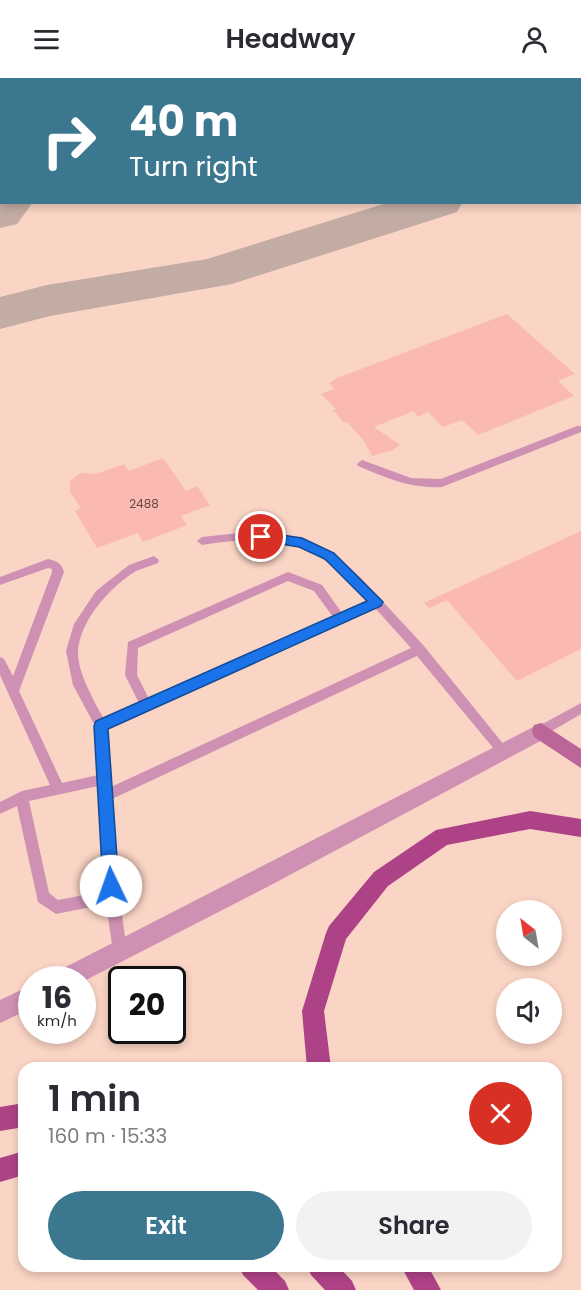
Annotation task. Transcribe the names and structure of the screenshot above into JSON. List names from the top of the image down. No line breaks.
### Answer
{"house_numbers":["2488"],"north":"top left","page":{"header":"Headway","turn":["40 m","Turn right"],"speed":"16 km/h","limit":"20","heading":["1 min","160 m · 15:33"],"buttons":["Exit","Share"]}}
